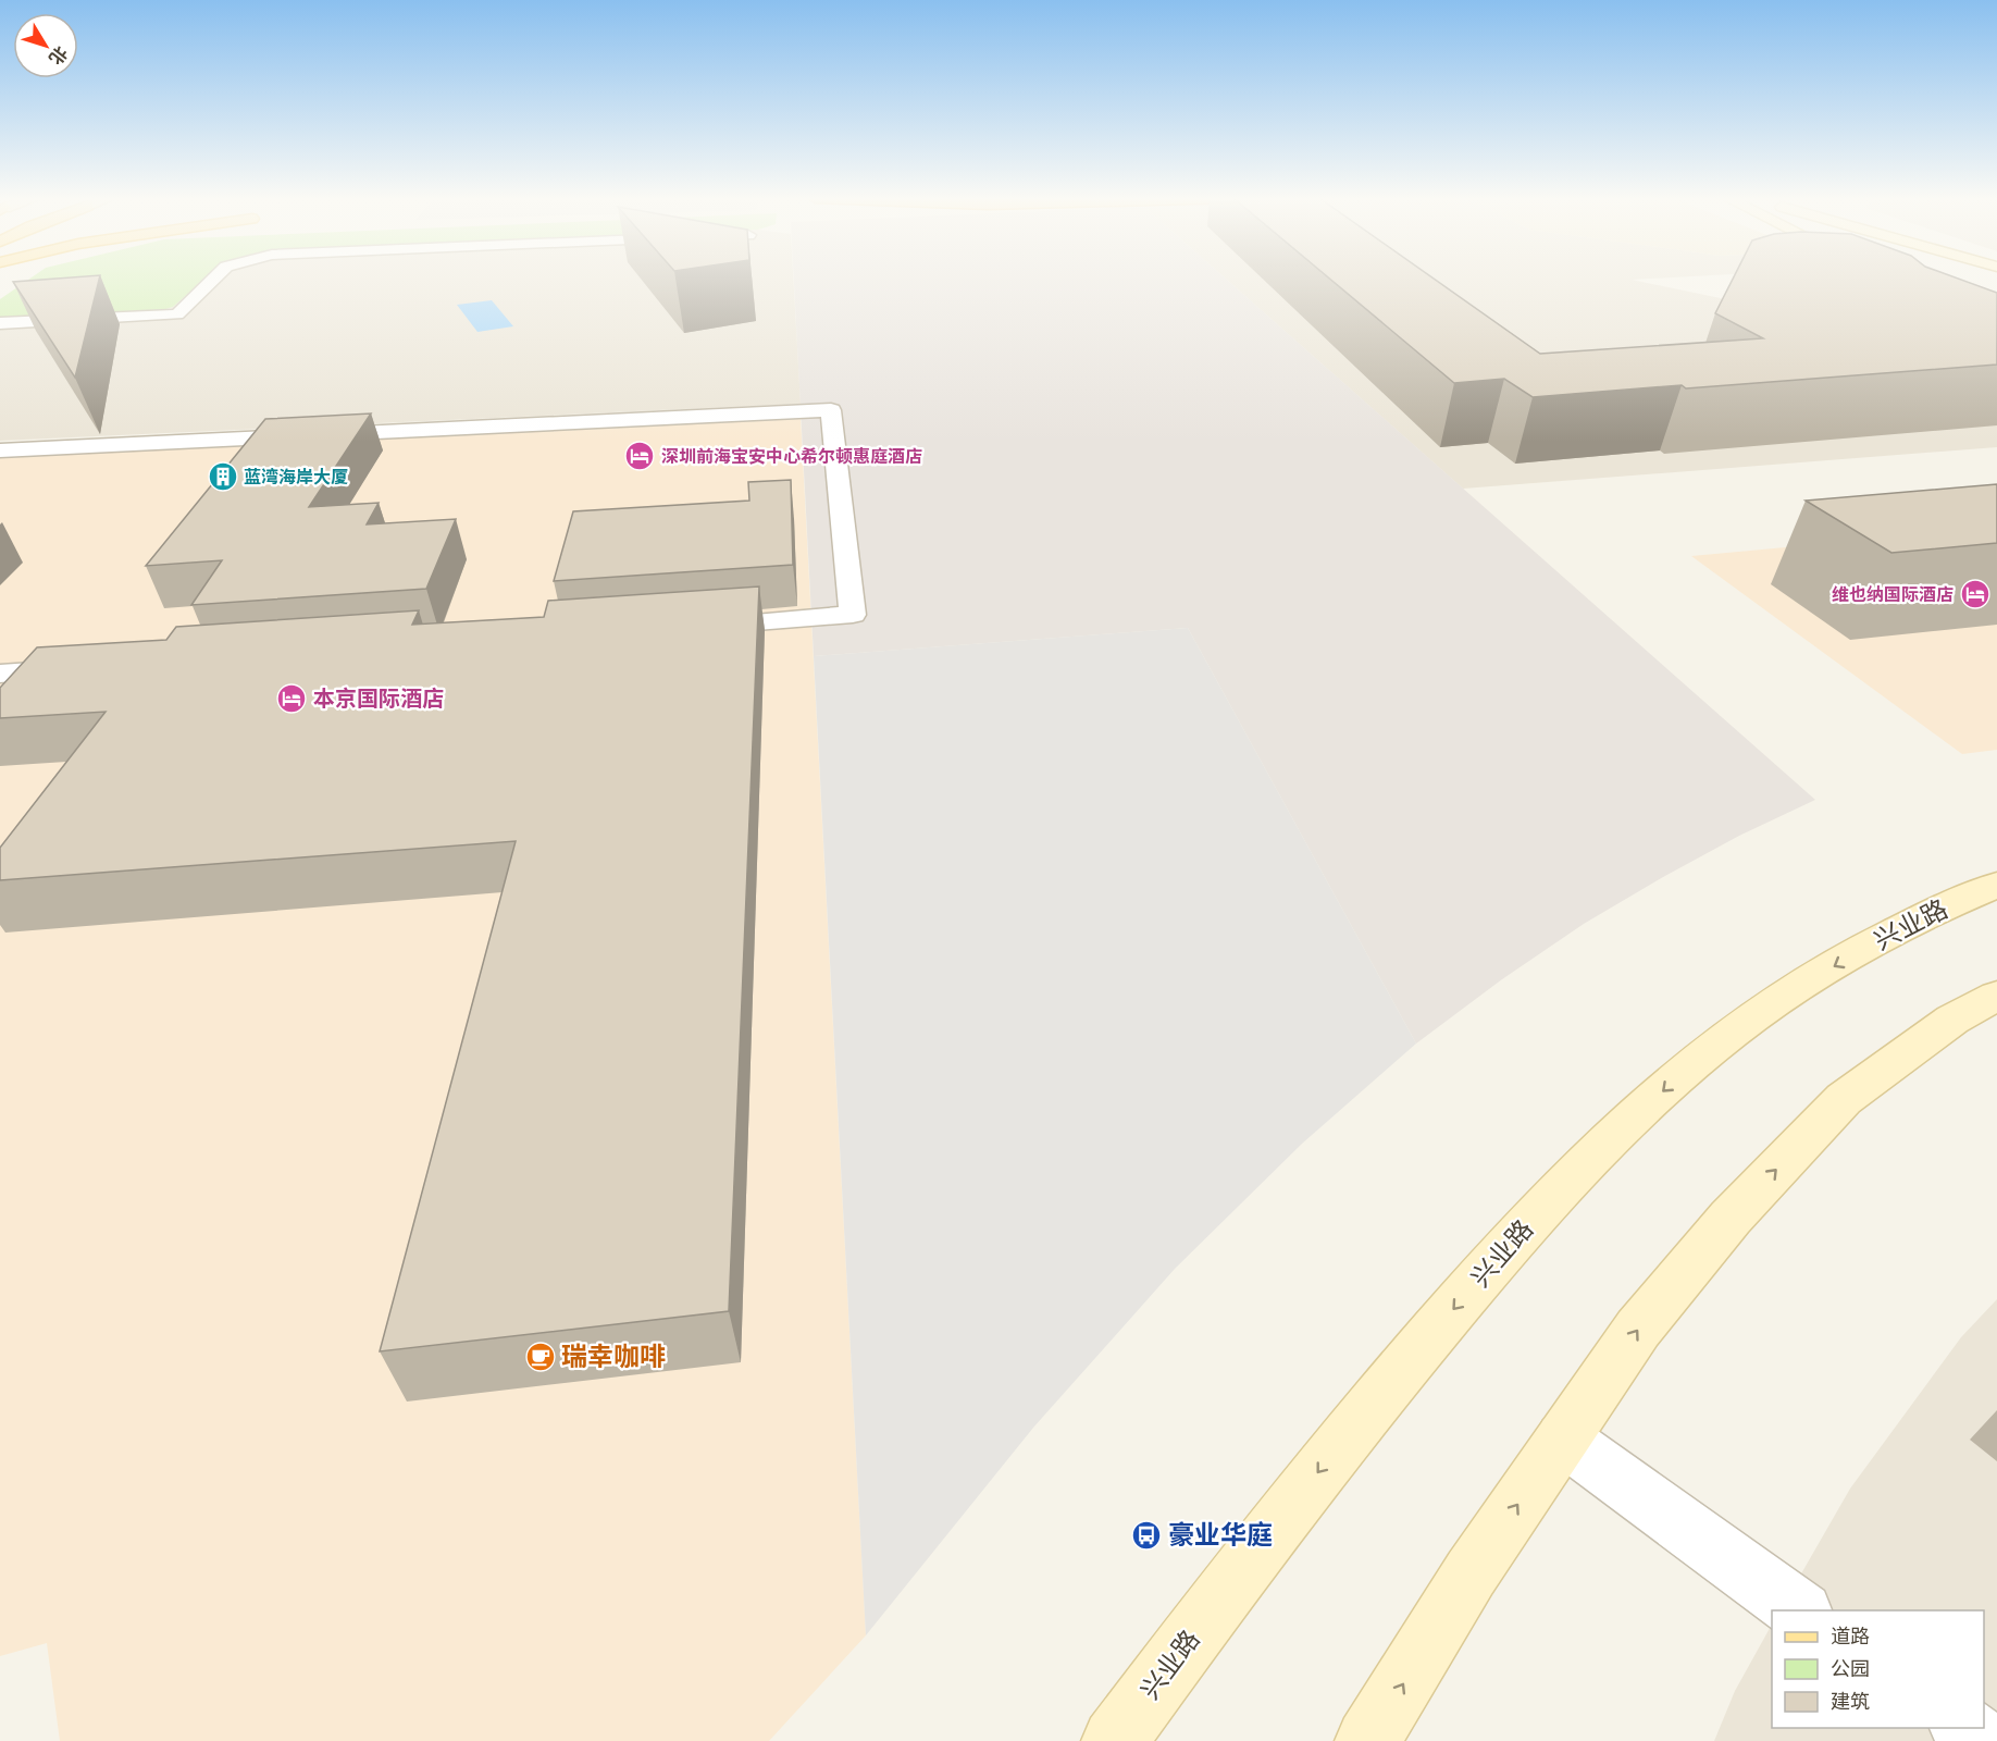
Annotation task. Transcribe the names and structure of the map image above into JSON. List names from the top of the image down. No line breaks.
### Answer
{"streets":{"main road":["兴业路"]},"places":{"hotel":["深圳前海宝安中心希尔顿惠庭酒店","维也纳国际酒店","本京国际酒店"],"building":["蓝湾海岸大厦"],"cafe":["瑞幸咖啡"],"bus stop":["豪业华庭"]},"legend":["道路","公园","建筑"],"north":"bottom right"}
